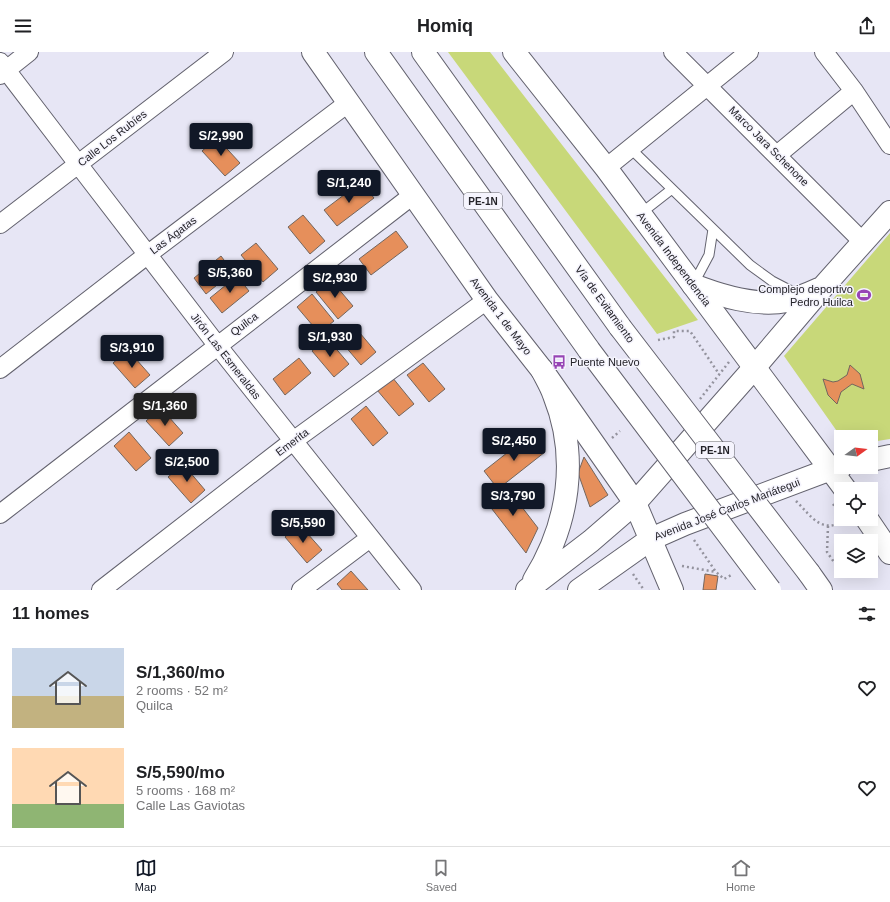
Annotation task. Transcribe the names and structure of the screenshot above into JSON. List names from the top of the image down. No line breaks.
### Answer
{"streets":{"main road":["PE-1N","Avenida Independencia","Vía de Evitamiento","Avenida 1 de Mayo","Avenida José Carlos Mariátegui"],"street":["Calle Los Rubíes","Marco Jara Schenone","Las Ágatas","Quilca","Jirón Las Esmeraldas","Emerita"]},"crossings":[["Calle Los Rubíes","Jirón Las Esmeraldas"],["Las Ágatas","Avenida 1 de Mayo"],["Las Ágatas","Jirón Las Esmeraldas"],["Avenida 1 de Mayo","Quilca"],["Avenida 1 de Mayo","Emerita"],["Avenida 1 de Mayo","Avenida José Carlos Mariátegui"],["Quilca","Jirón Las Esmeraldas"],["Jirón Las Esmeraldas","Emerita"]],"places":{"sports":["Complejo deportivo Pedro Huilca"],"bus stop":["Puente Nuevo"]},"north":"right","page":{"header":"Homiq","price":["S/2,990","S/1,240","S/5,360","S/2,930","S/1,930","S/3,910","S/1,360","S/2,450","S/2,500","S/3,790","S/5,590"],"heading":"11 homes","list":[{"name":"S/1,360/mo","note":"2 rooms · 52 m² · Quilca"},{"name":"S/5,590/mo","note":"5 rooms · 168 m² · Calle Las Gaviotas"}],"tabs":["Map","Saved","Home"]}}
